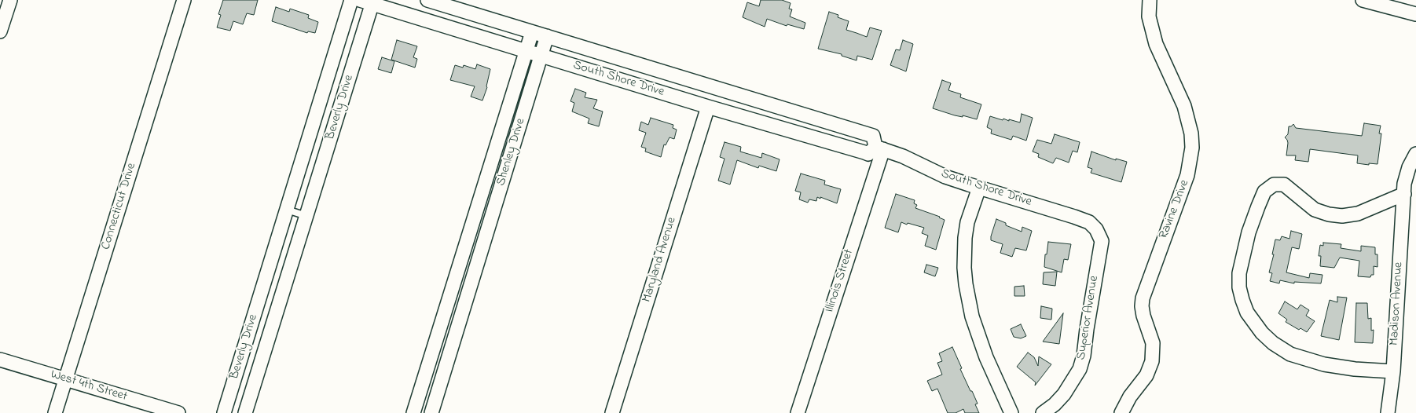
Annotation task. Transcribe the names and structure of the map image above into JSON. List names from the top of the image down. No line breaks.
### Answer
{"streets":{"street":["South Shore Drive","Beverly Drive","Shenley Drive","Connecticut Drive","Ravine Drive","Maryland Avenue","Illinois Street","Madison Avenue","Superior Avenue","West 4th Street"]},"crossings":[["South Shore Drive","Beverly Drive"],["South Shore Drive","Shenley Drive"],["South Shore Drive","Maryland Avenue"],["South Shore Drive","Illinois Street"],["South Shore Drive","Superior Avenue"],["Connecticut Drive","West 4th Street"]]}
